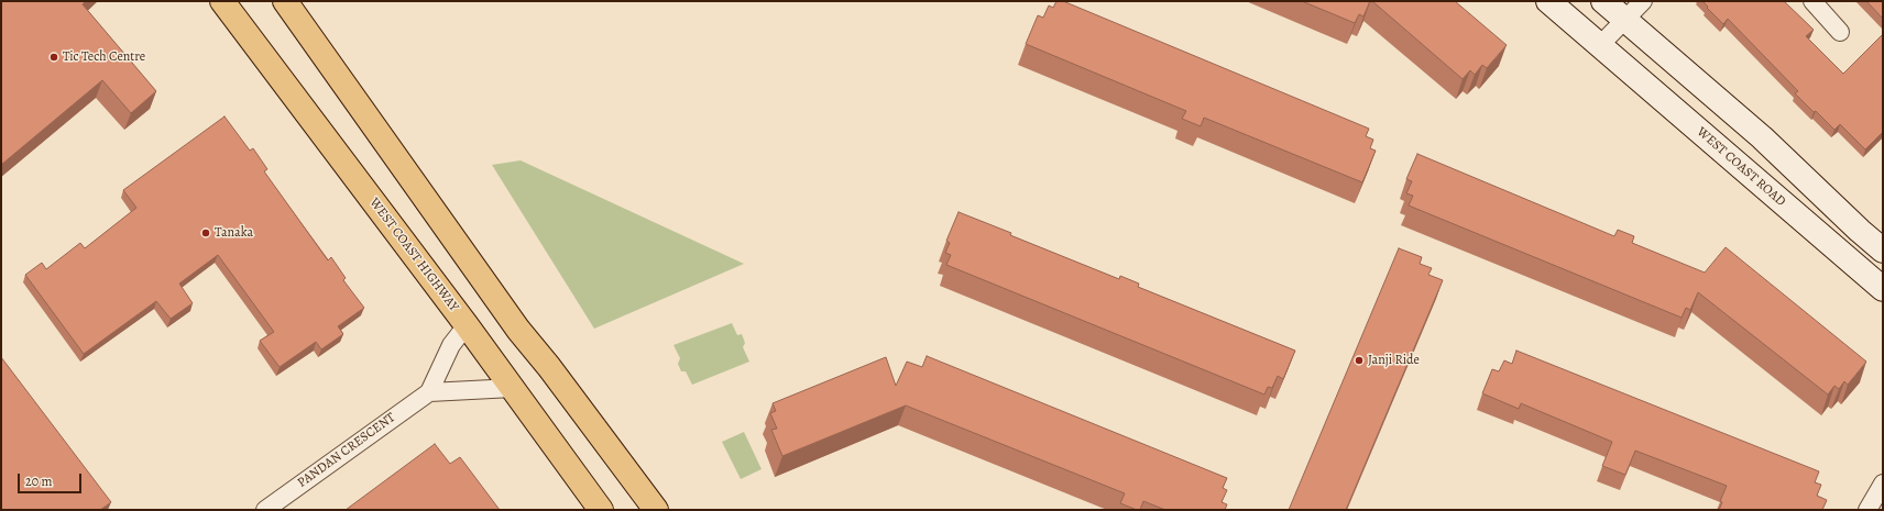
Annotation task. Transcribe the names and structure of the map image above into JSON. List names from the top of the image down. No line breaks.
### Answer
{"streets":{"highway":["WEST COAST HIGHWAY"],"main road":["WEST COAST ROAD"],"street":["PANDAN CRESCENT"]},"crossings":[["WEST COAST HIGHWAY","PANDAN CRESCENT"]],"places":["Tic Tech Centre","Tanaka","Janji Ride"],"scale_bar":"20 m"}
